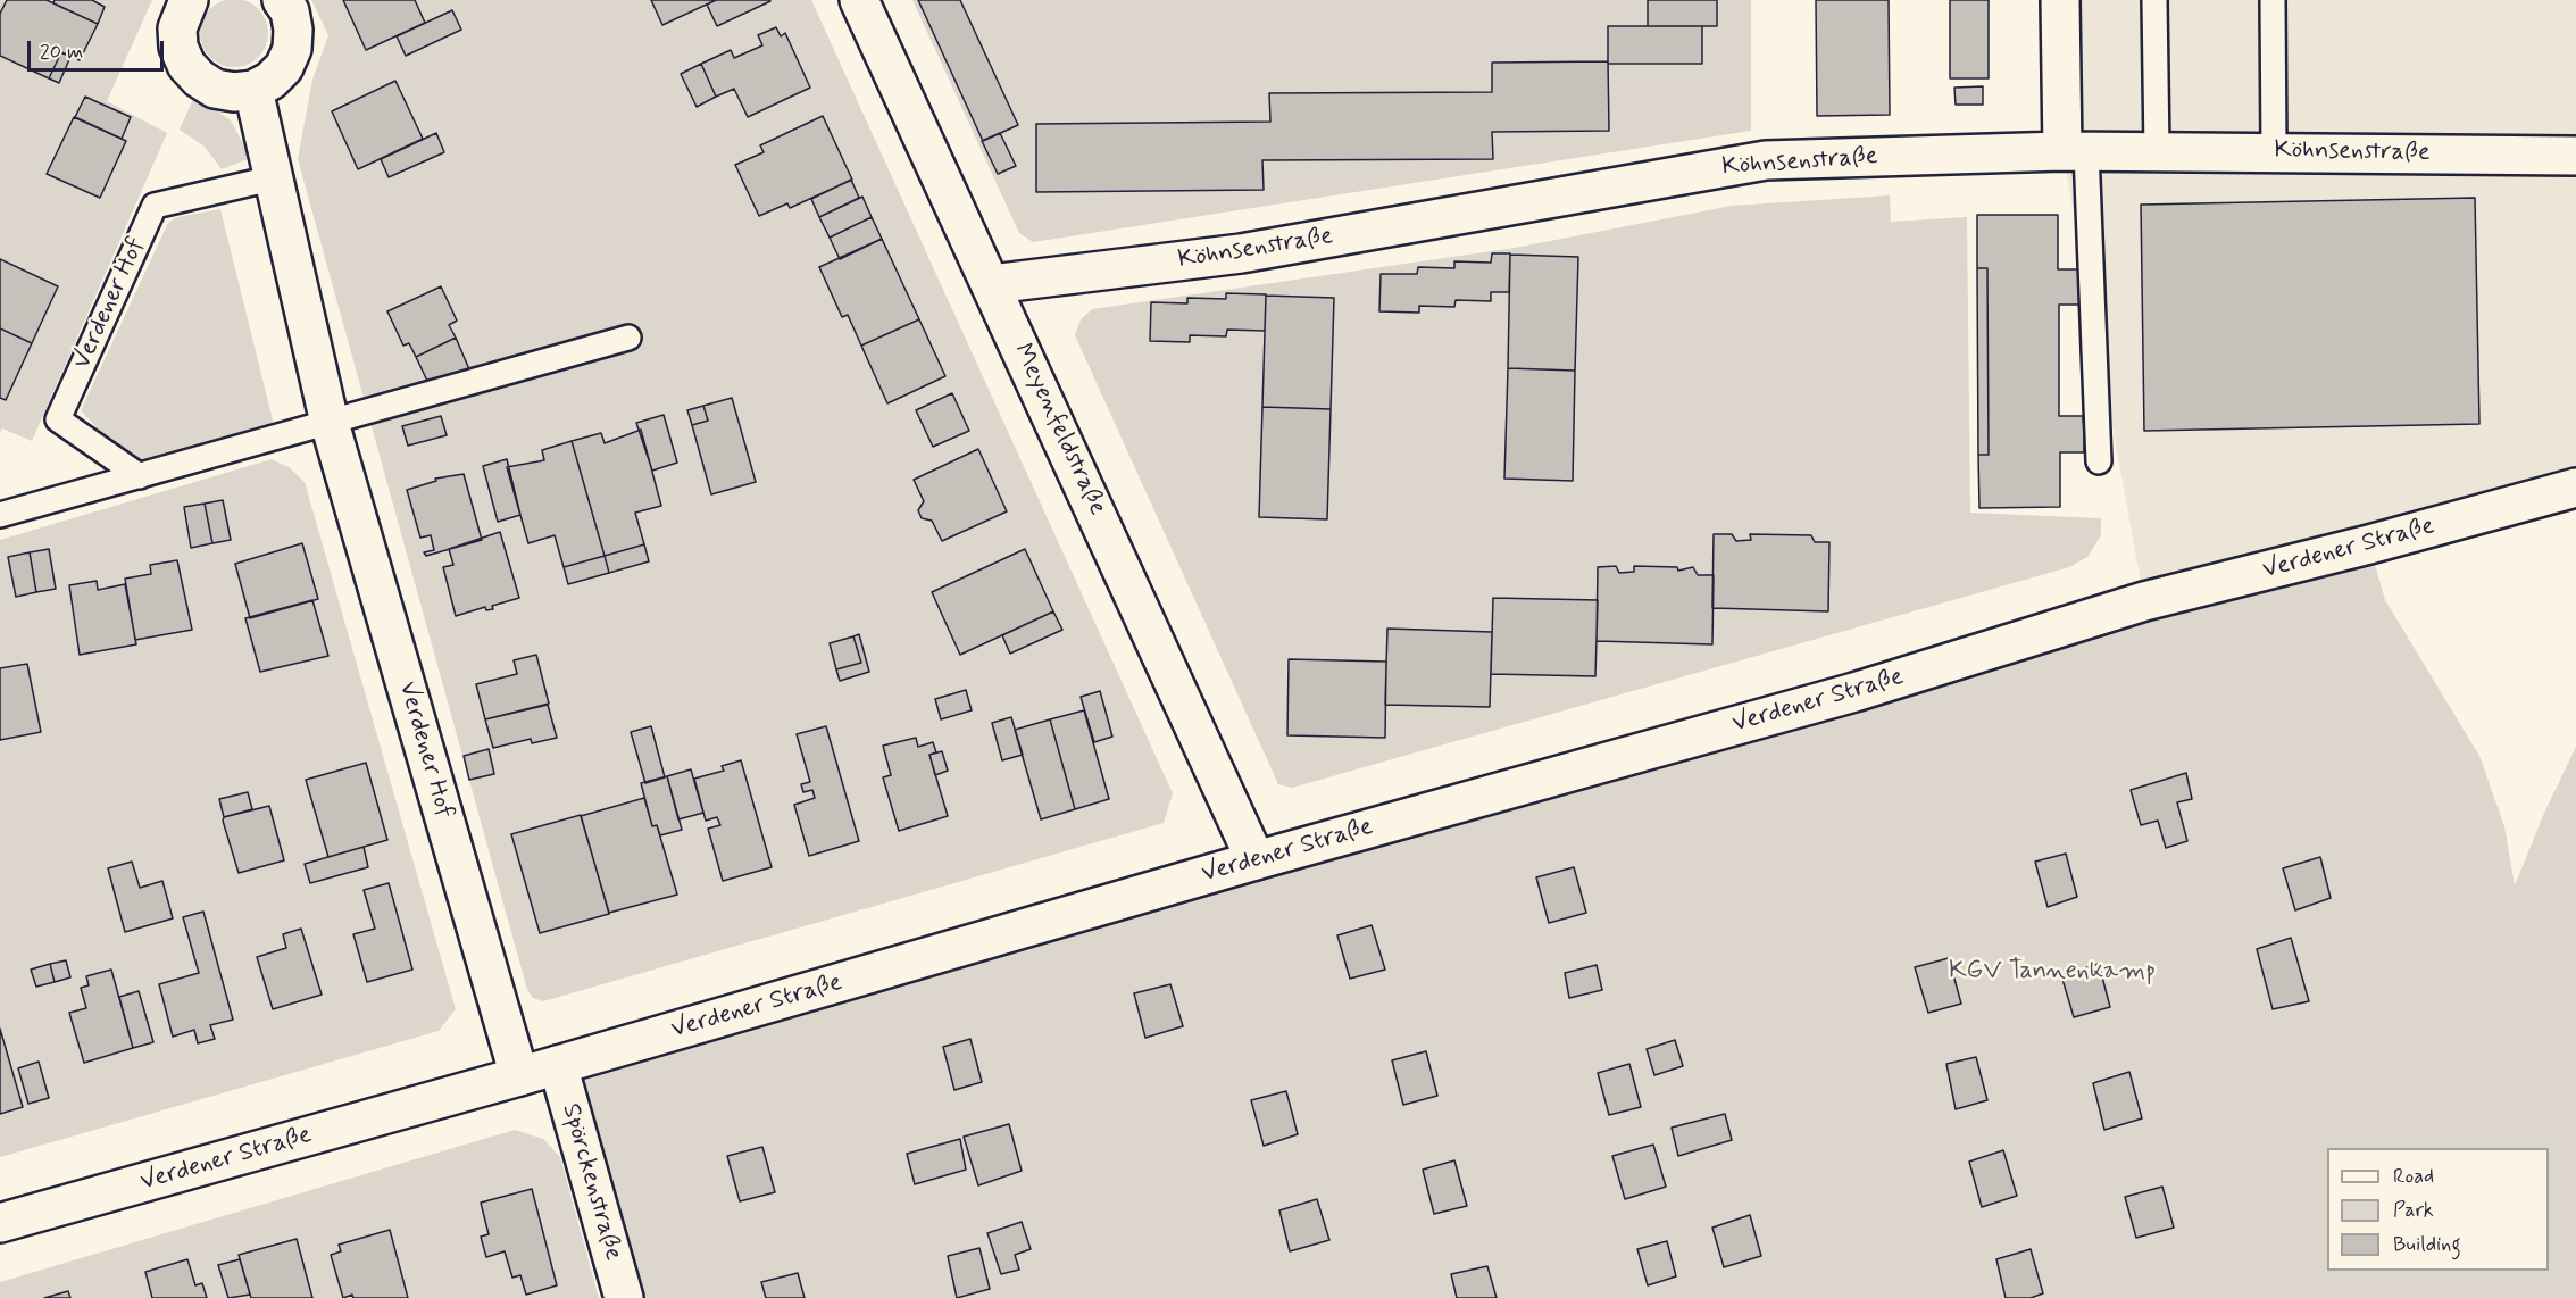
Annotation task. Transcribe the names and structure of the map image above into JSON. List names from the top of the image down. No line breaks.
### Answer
{"streets":{"street":["Köhnsenstraße","Verdener Hof","Meyenfeldstraße","Verdener Straße","Spörckenstraße"]},"crossings":[["Köhnsenstraße","Meyenfeldstraße"],["Verdener Hof","Verdener Straße"],["Meyenfeldstraße","Verdener Straße"],["Verdener Straße","Spörckenstraße"]],"parks":["KGV Tannenkamp"],"legend":["Road","Park","Building"],"scale_bar":"20 m"}
